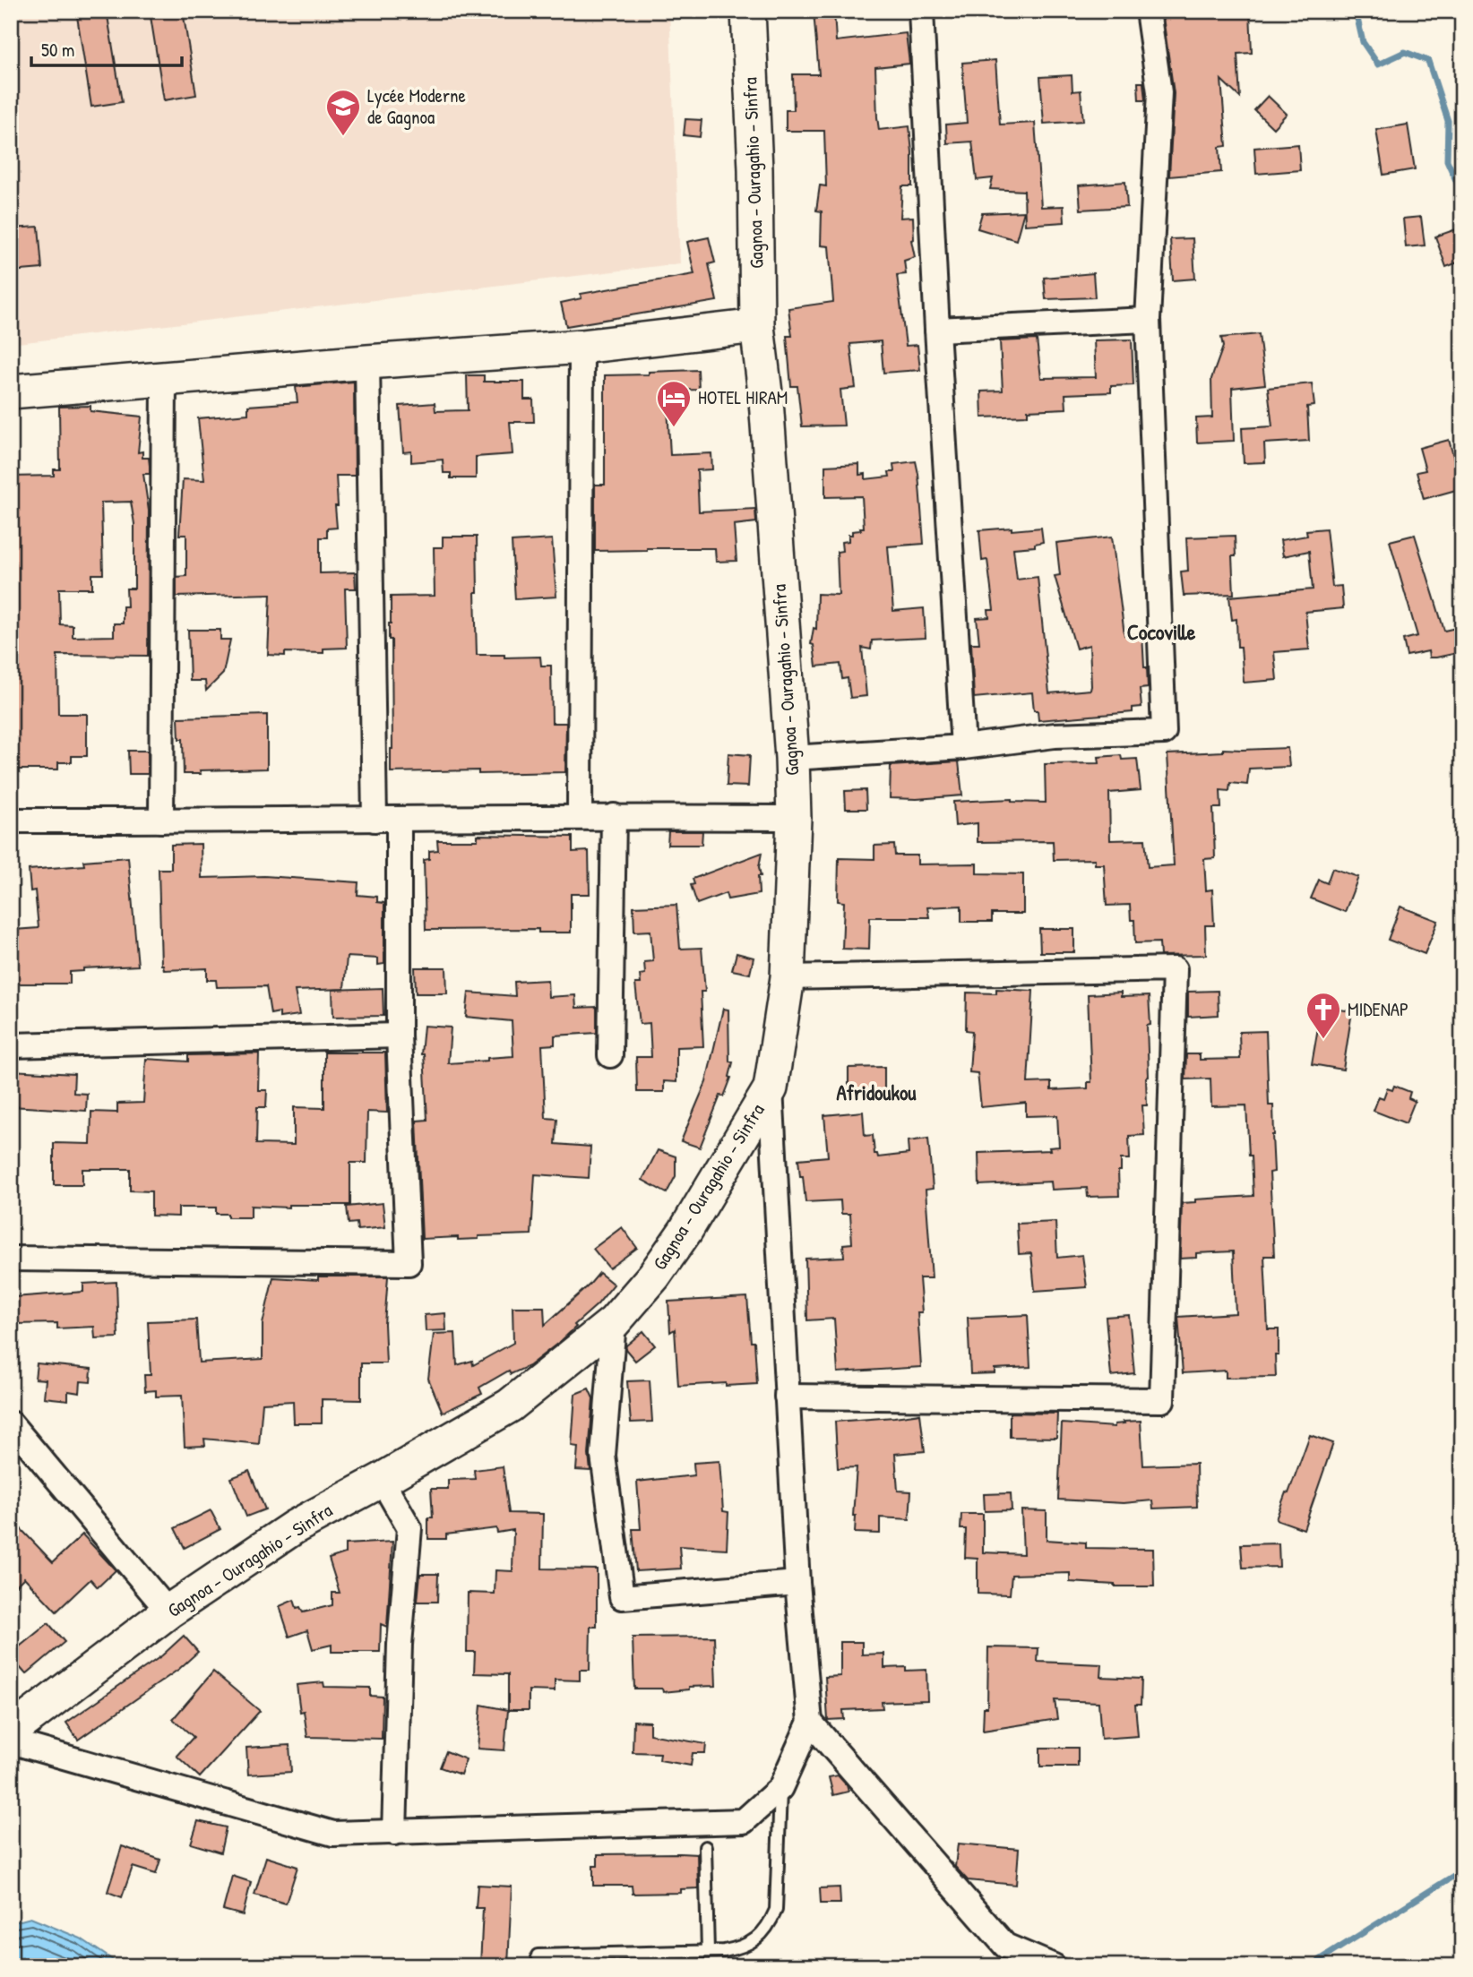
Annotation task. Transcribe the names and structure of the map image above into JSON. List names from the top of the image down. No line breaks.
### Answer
{"streets":{"main road":["Gagnoa - Ouragahio - Sinfra"]},"districts":["Cocoville","Afridoukou"],"places":{"school or university":["Lycée Moderne de Gagnoa"],"hotel":["HOTEL HIRAM"],"church":["MIDENAP"]},"scale_bar":"50 m"}
